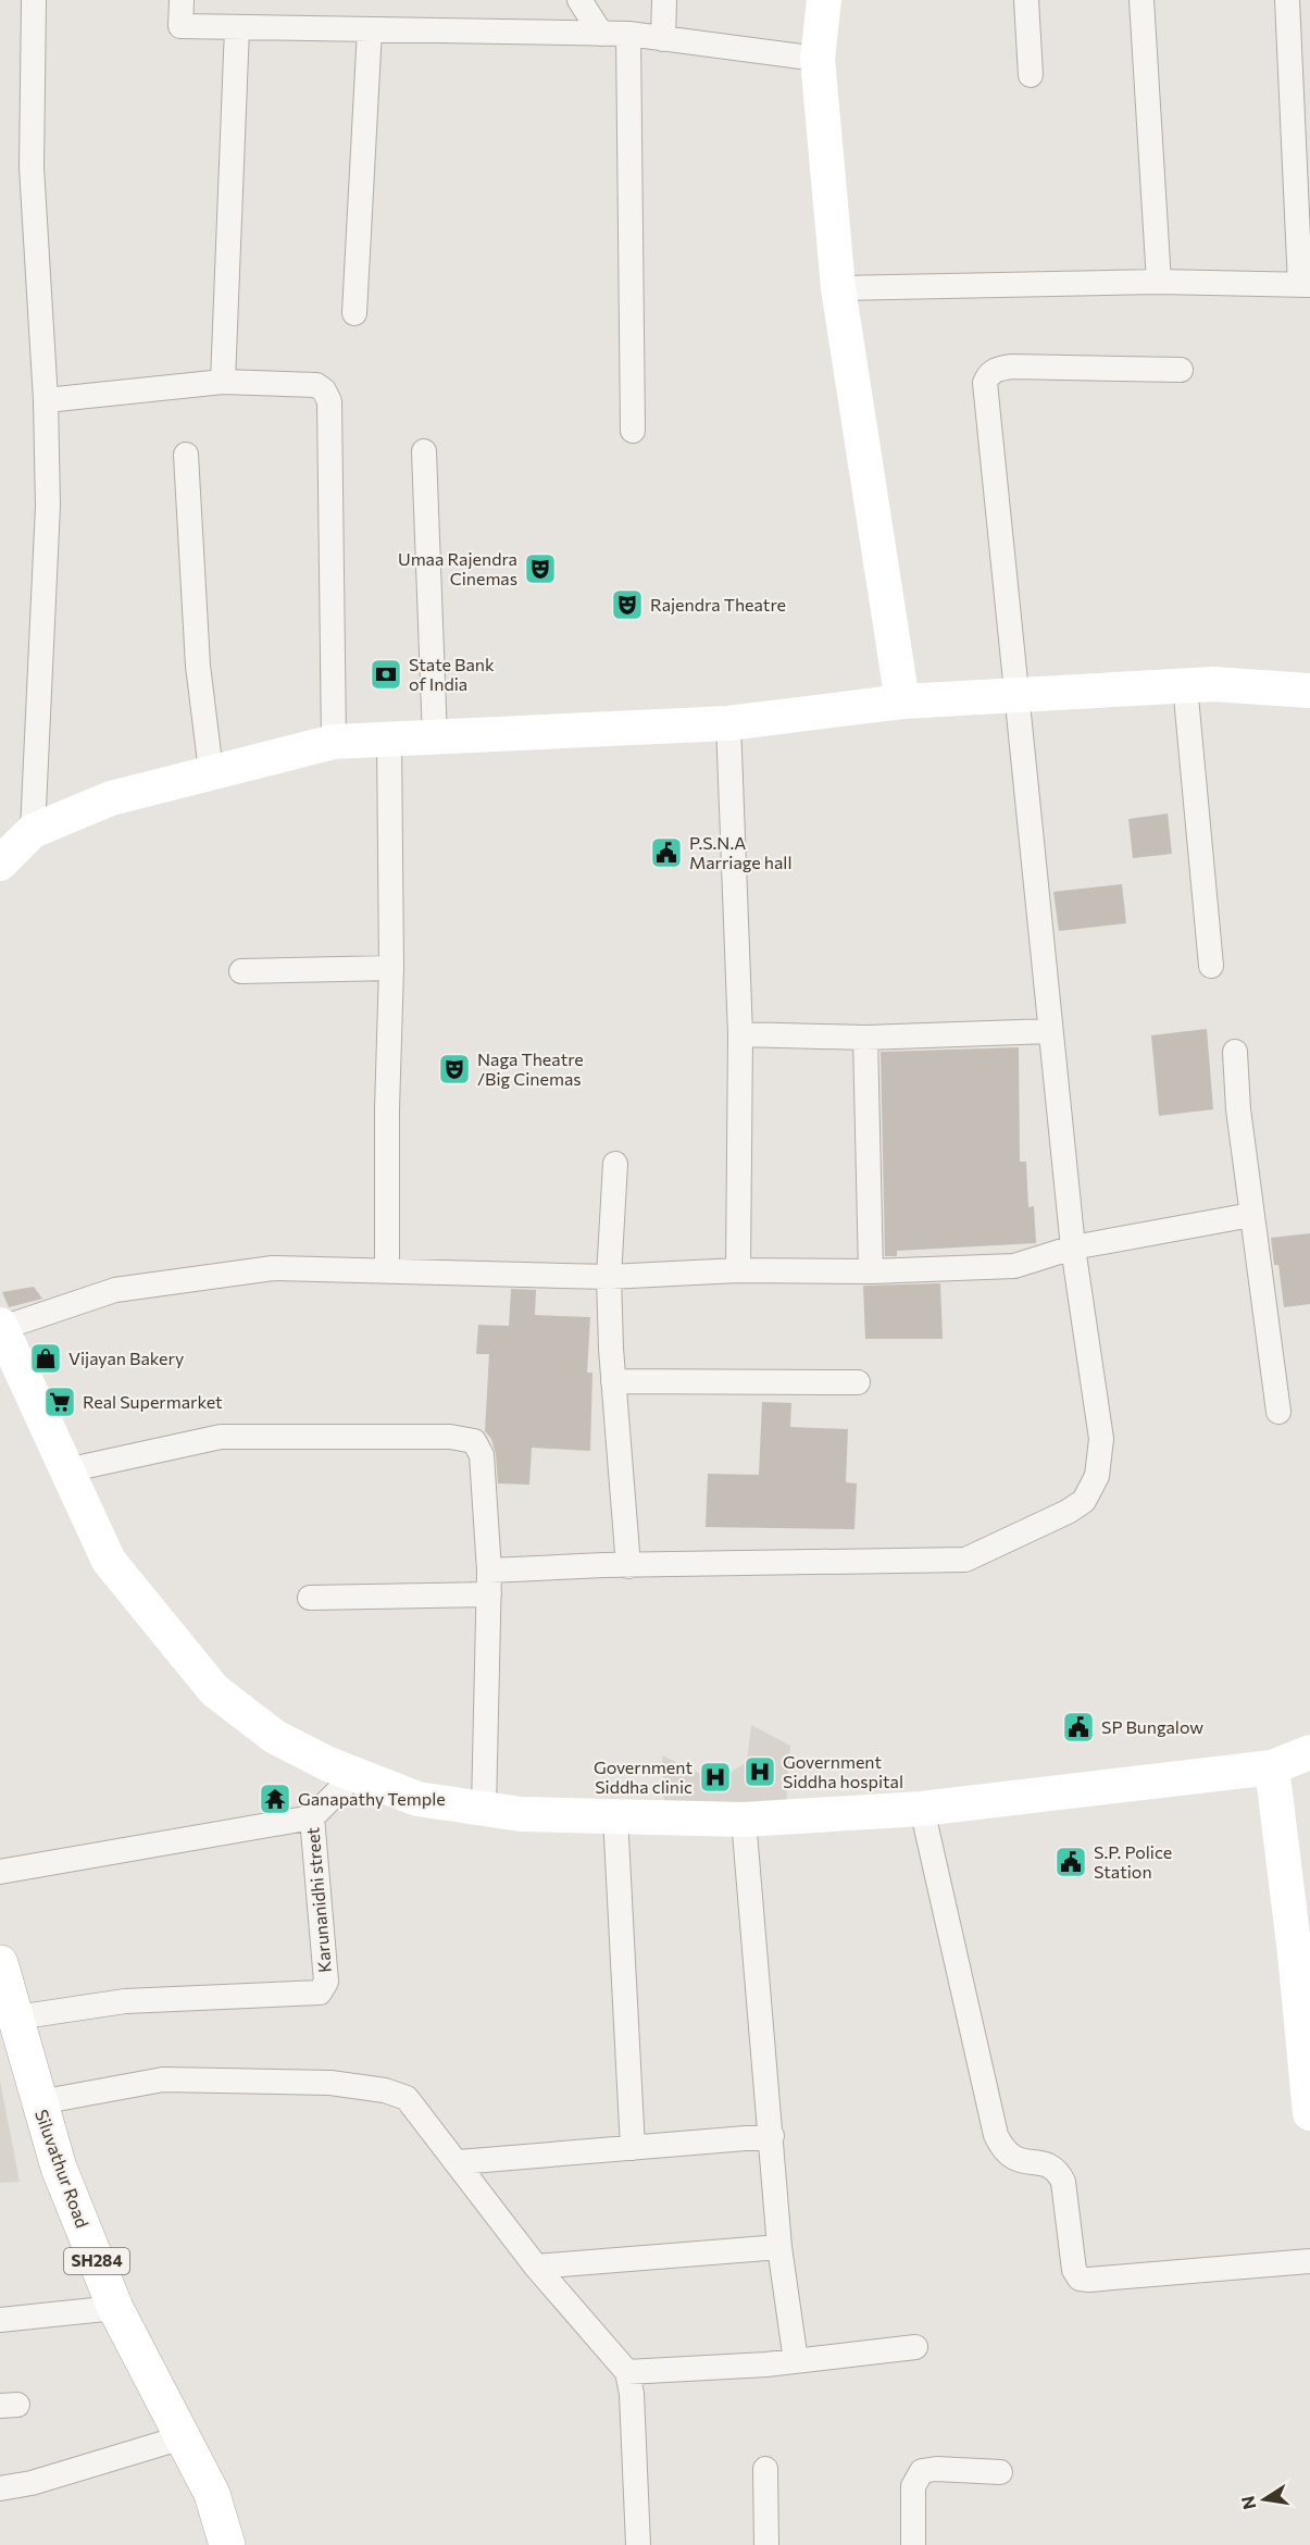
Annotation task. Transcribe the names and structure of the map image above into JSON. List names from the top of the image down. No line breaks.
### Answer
{"streets":{"main road":["Siluvathur Road","SH284"],"street":["Karunanidhi street"]},"crossings":[["Karunanidhi street","Siluvathur Road"]],"places":{"theatre":["Umaa Rajendra Cinemas","Rajendra Theatre","Naga Theatre /Big Cinemas"],"bank":["State Bank of India"],"public building":["P.S.N.A Marriage hall","SP Bungalow","S.P. Police Station"],"shop":["Vijayan Bakery"],"supermarket":["Real Supermarket"],"hospital":["Government Siddha hospital","Government Siddha clinic"],"temple":["Ganapathy Temple"]},"north":"left"}
